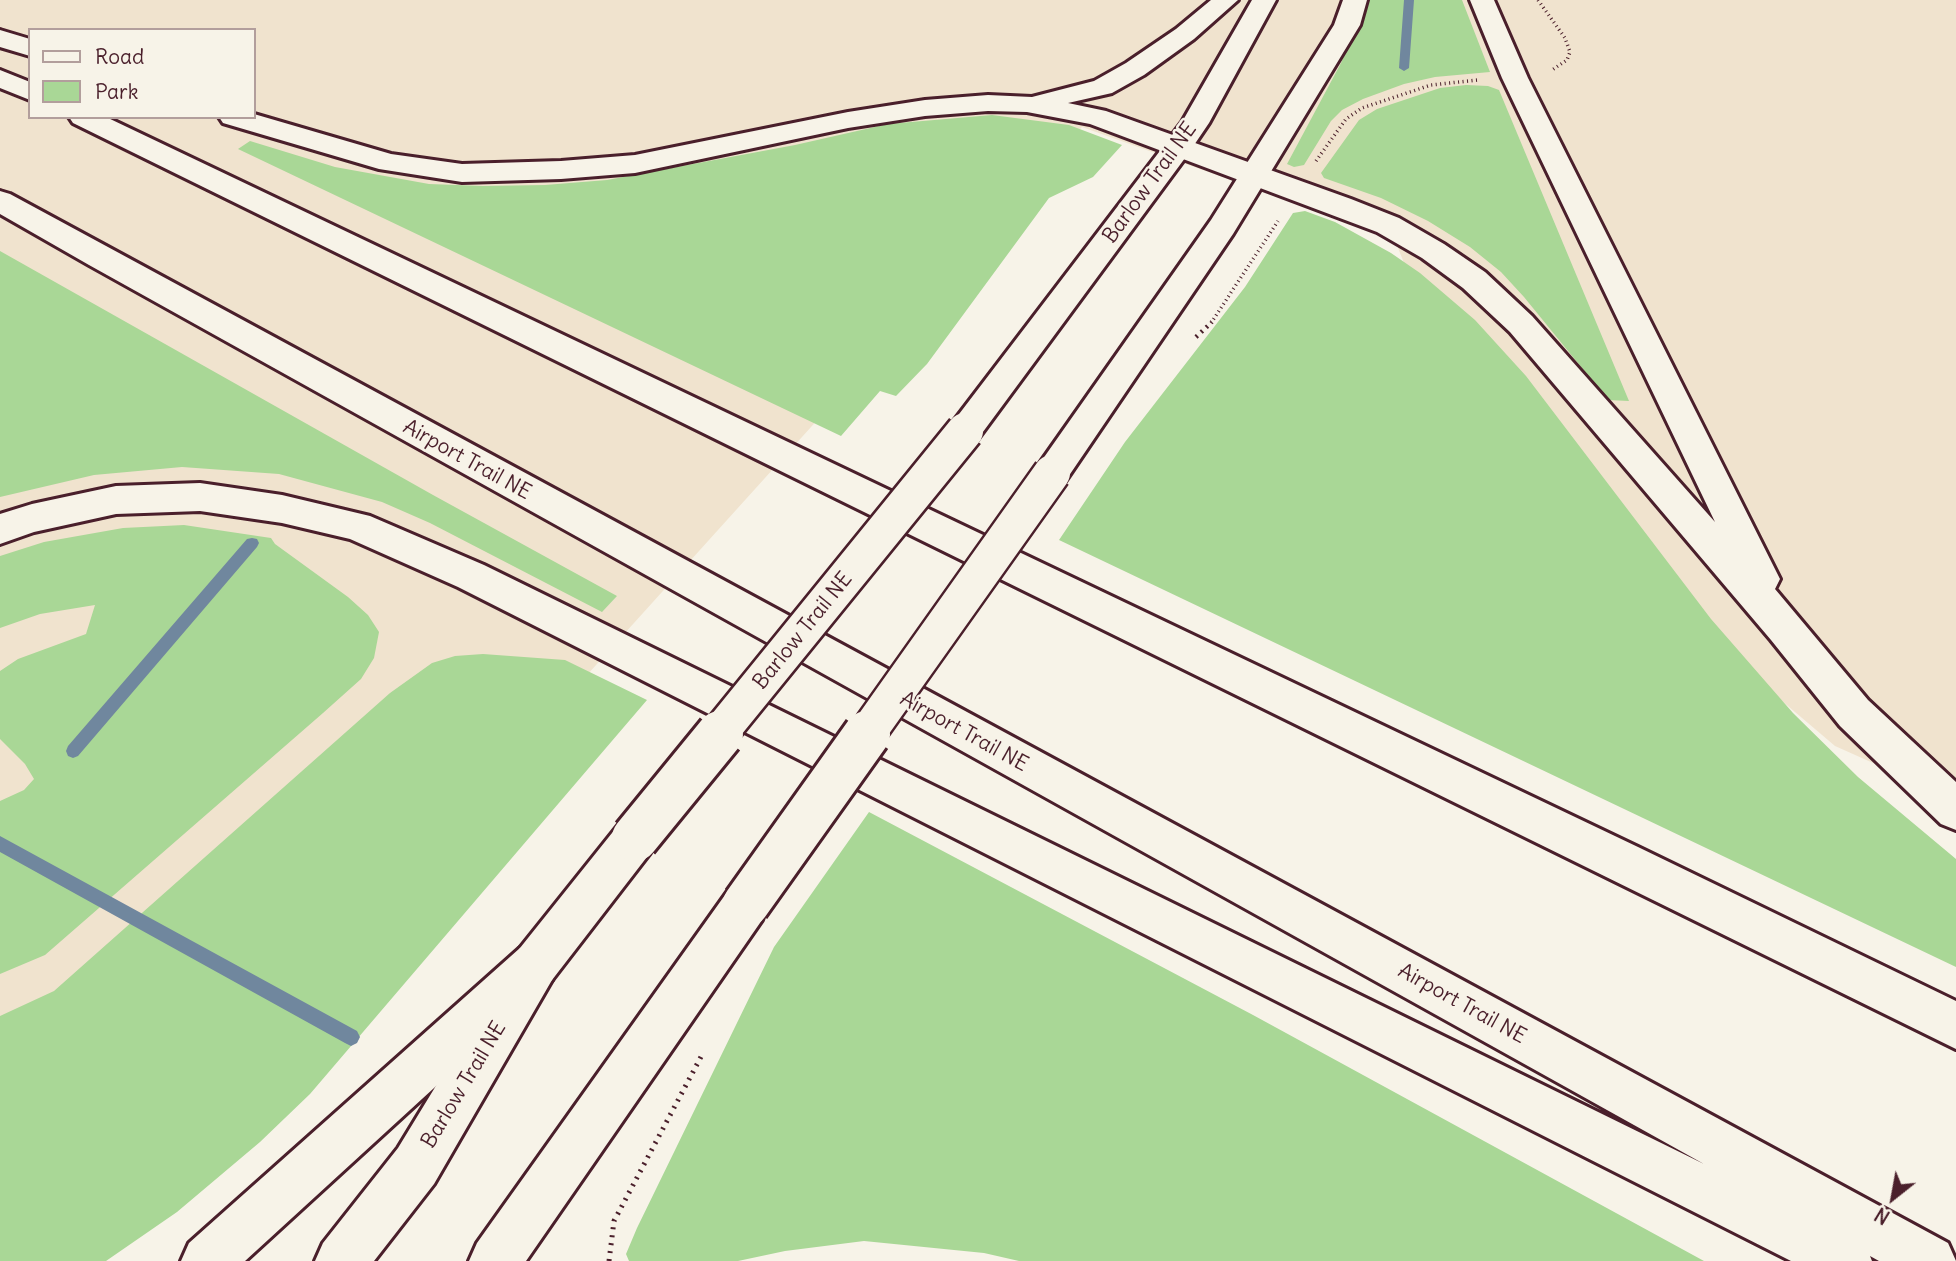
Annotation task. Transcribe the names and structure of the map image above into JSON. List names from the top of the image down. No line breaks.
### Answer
{"streets":{"main road":["Barlow Trail NE","Airport Trail NE"]},"legend":["Road","Park"],"north":"bottom left"}
